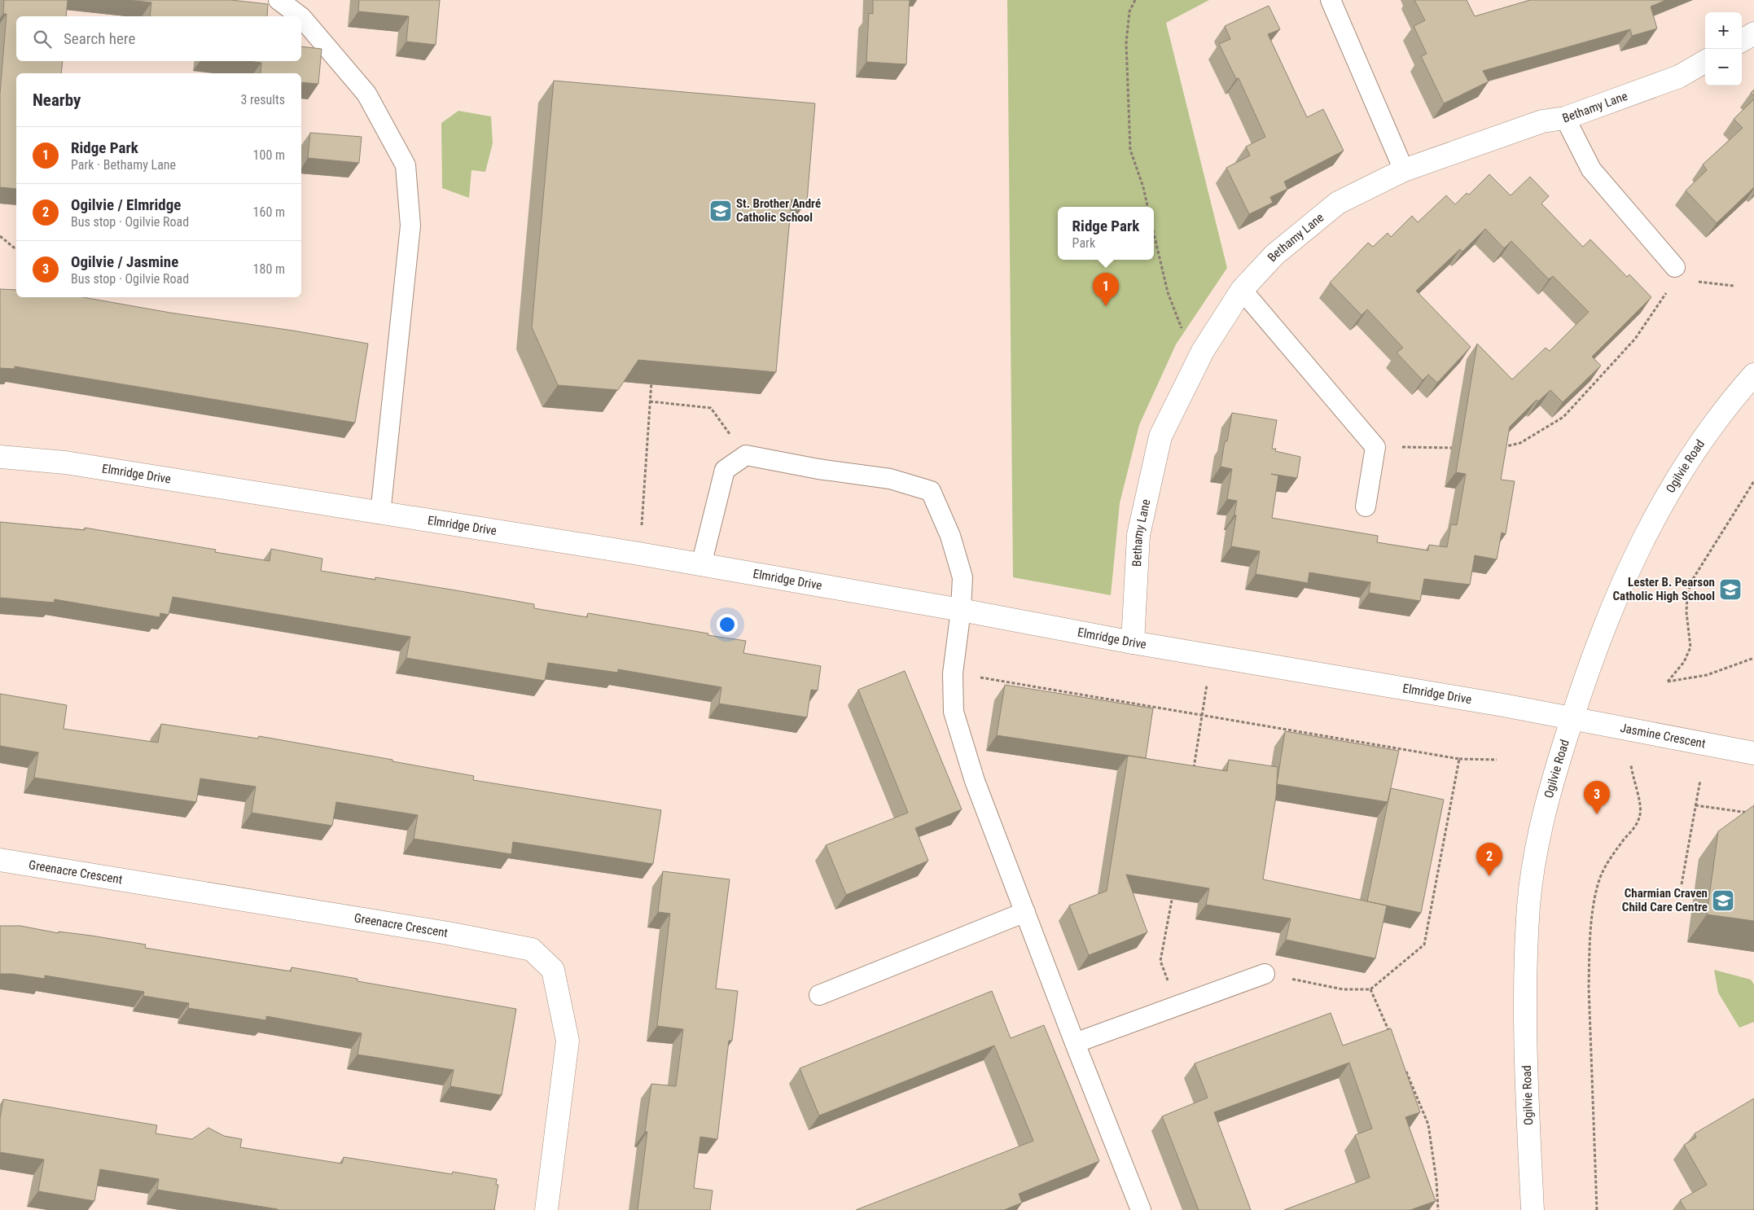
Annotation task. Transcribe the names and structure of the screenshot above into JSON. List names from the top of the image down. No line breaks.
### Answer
{"streets":{"street":["Bethamy Lane","Ogilvie Road","Elmridge Drive","Jasmine Crescent","Greenacre Crescent"]},"crossings":[["Bethamy Lane","Elmridge Drive"],["Ogilvie Road","Elmridge Drive"],["Ogilvie Road","Jasmine Crescent"],["Elmridge Drive","Jasmine Crescent"]],"places":{"school or university":["St. Brother André Catholic School","Lester B. Pearson Catholic High School","Charmian Craven Child Care Centre"]},"page":{"map_buttons":["+","−"],"search":"Search here","heading":["Nearby","3 results"],"list":[{"mark":"1","name":"Ridge Park","note":"Park · Bethamy Lane","value":"100 m"},{"mark":"2","name":"Ogilvie / Elmridge","note":"Bus stop · Ogilvie Road","value":"160 m"},{"mark":"3","name":"Ogilvie / Jasmine","note":"Bus stop · Ogilvie Road","value":"180 m"}],"popup":["Ridge Park","Park"],"pins":["1","3","2"]}}
